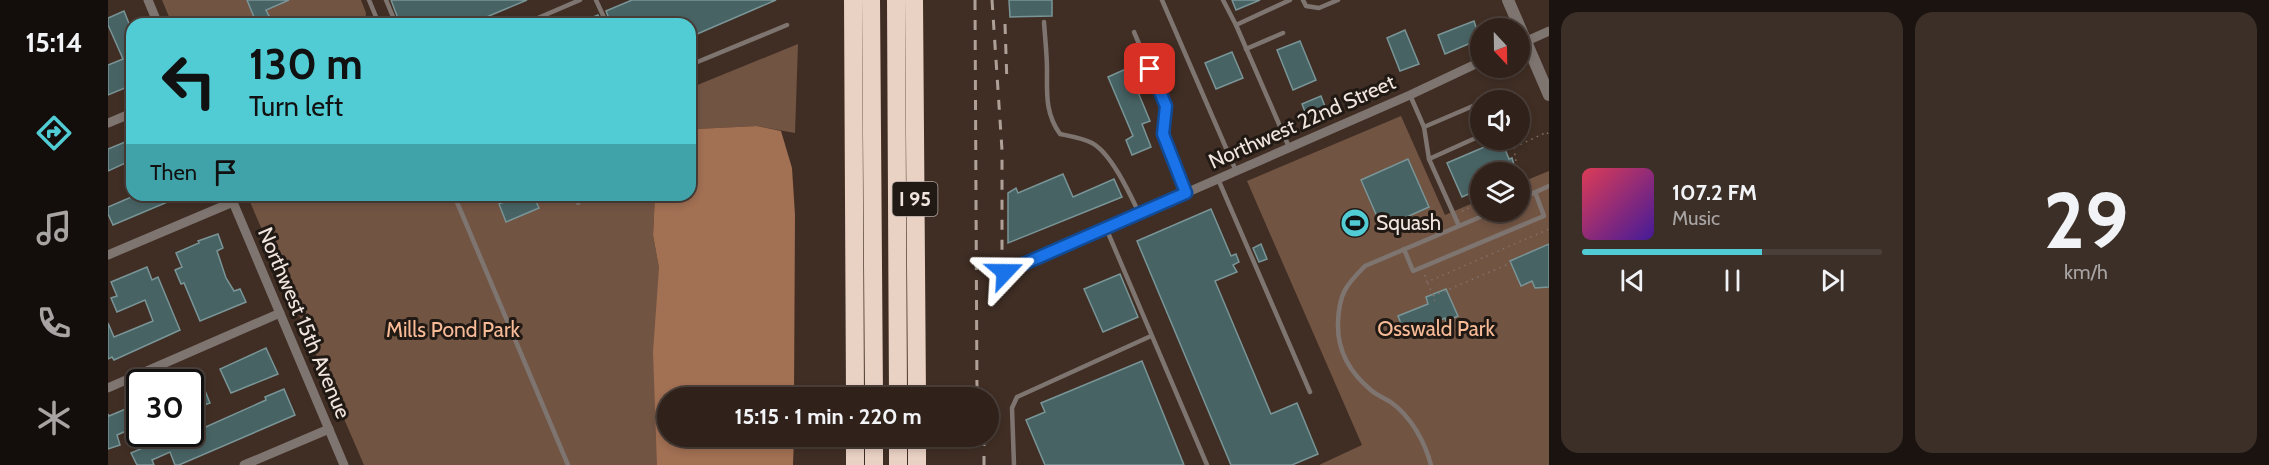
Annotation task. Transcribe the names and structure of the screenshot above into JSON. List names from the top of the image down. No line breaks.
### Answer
{"streets":{"highway":["I 95"],"street":["Northwest 22nd Street","Northwest 15th Avenue"]},"parks":["Osswald Park","Mills Pond Park"],"places":{"sports":["Squash"]},"north":"bottom","page":{"tabs":"15:14","tile":["29","km/h"],"turn":["130 m","Turn left"],"then":"Then","song":["107.2 FM","Music"],"limit":"30","trip":"15:15 · 1 min · 220 m"}}
